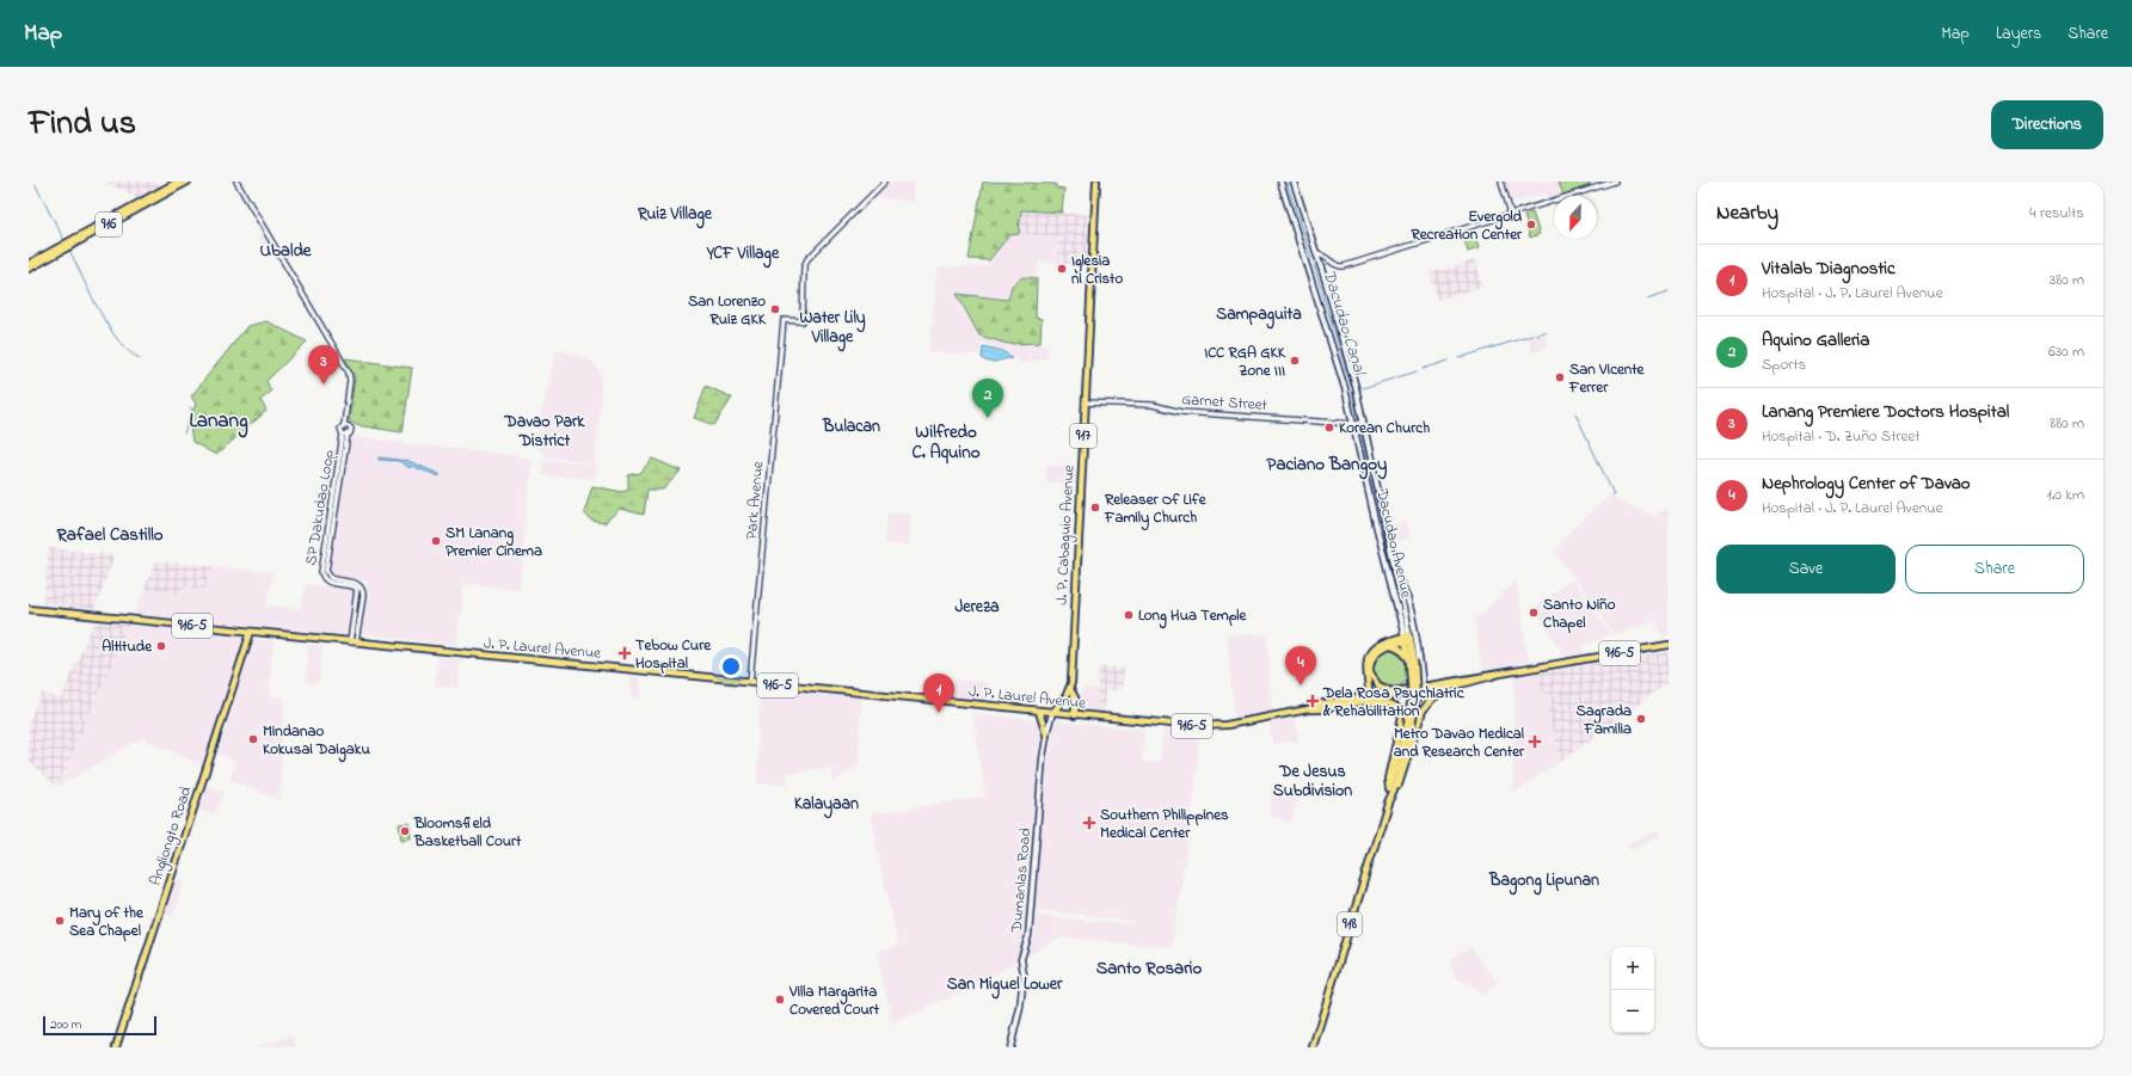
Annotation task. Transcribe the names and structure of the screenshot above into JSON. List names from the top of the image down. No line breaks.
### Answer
{"streets":{"main road":["916","917","J. P. Cabaguio Avenue","Dacudao Avenue","916-5","J. P. Laurel Avenue","Angliongto Road","Dumanlas Road","918"],"street":["Garnet Street","Park Avenue","SP Dakudao Loop"]},"crossings":[["Garnet Street","J. P. Cabaguio Avenue"],["Garnet Street","Dacudao Avenue"],["Park Avenue","J. P. Laurel Avenue"],["SP Dakudao Loop","J. P. Laurel Avenue"],["J. P. Cabaguio Avenue","J. P. Laurel Avenue"],["Dacudao Avenue","J. P. Laurel Avenue"],["Dacudao Avenue","918"],["J. P. Laurel Avenue","Angliongto Road"],["J. P. Laurel Avenue","Dumanlas Road"]],"districts":["Ruiz Village","Ubalde","YCF Village","Sampaguita","Water Lily Village","Lanang","Davao Park District","Bulacan","Wilfredo C. Aquino","Paciano Bangoy","Rafael Castillo","Jereza","De Jesus Subdivision","Kalayaan","Bagong Lipunan","Santo Rosario","San Miguel Lower"],"water":["Dacudao Canal"],"places":{"other":["Evergold Recreation Center","Iglesia ni Cristo","San Lorenzo Ruiz GKK","ICC RGA GKK Zone III","San Vicente Ferrer","Korean Church","Releaser Of Life Family Church","SM Lanang Premier Cinema","Santo Niño Chapel","Long Hua Temple","Altitude","Sagrada Familia","Mindanao Kokusai Daigaku","Bloomsfield Basketball Court","Mary of the Sea Chapel","Villa Margarita Covered Court"],"health":["Tebow Cure Hospital","Dela Rosa Psychiatric & Rehabilitation","Metro Davao Medical and Research Center","Southern Philippines Medical Center"]},"scale_bar":"200 m","north":"bottom","page":{"header":"Map","nav":["Map","Layers","Share"],"title":"Find us","buttons":["Directions",["Save","Share"]],"heading":["Nearby","4 results"],"list":[{"mark":"1","name":"Vitalab Diagnostic","note":"Hospital · J. P. Laurel Avenue","value":"380 m"},{"mark":"2","name":"Aquino Galleria","note":"Sports","value":"630 m"},{"mark":"3","name":"Lanang Premiere Doctors Hospital","note":"Hospital · D. Zuño Street","value":"880 m"},{"mark":"4","name":"Nephrology Center of Davao","note":"Hospital · J. P. Laurel Avenue","value":"1.0 km"}],"pins":["3","2","4","1"],"map_buttons":["+","−"],"scale":"200 m"}}
